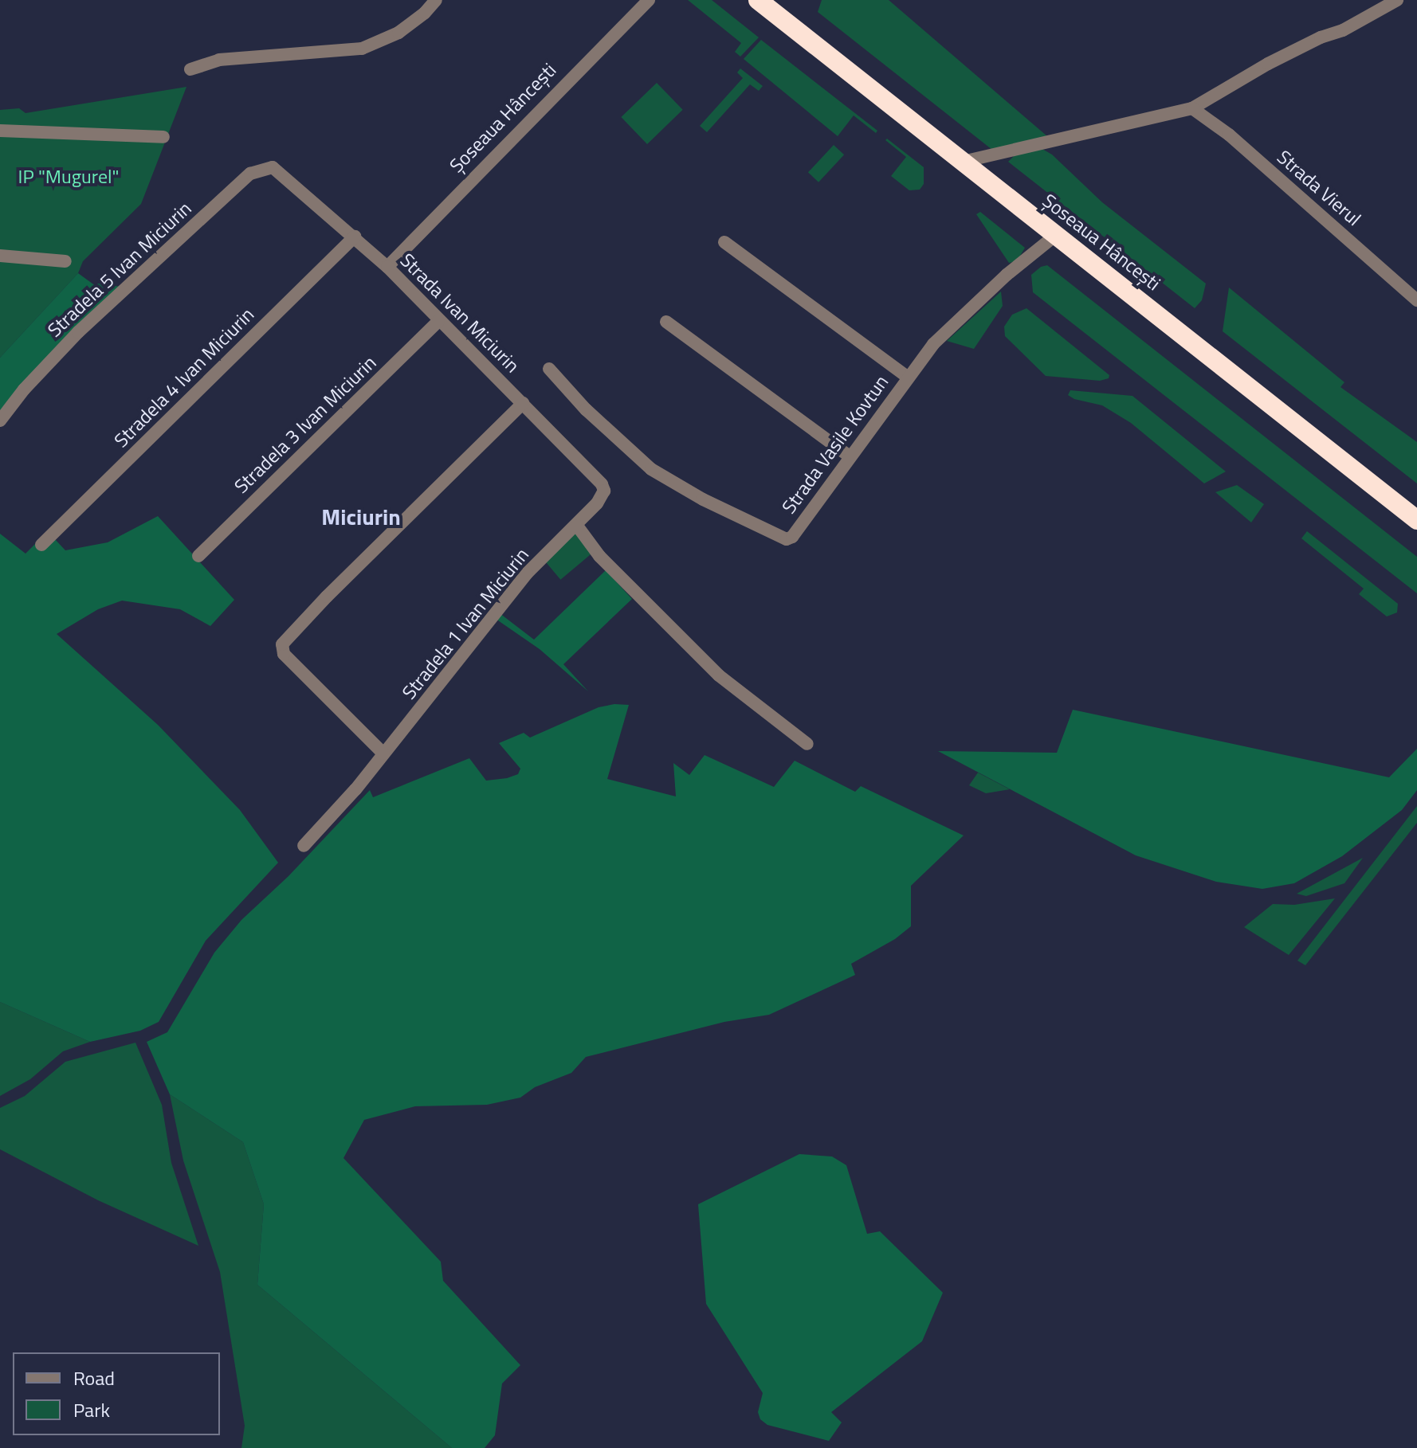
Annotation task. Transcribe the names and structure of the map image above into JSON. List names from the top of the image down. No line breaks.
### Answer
{"streets":{"highway":["Șoseaua Hâncești"],"street":["Strada Vierul","Stradela 5 Ivan Miciurin","Strada Ivan Miciurin","Stradela 4 Ivan Miciurin","Stradela 3 Ivan Miciurin","Strada Vasile Kovtun","Stradela 1 Ivan Miciurin"]},"crossings":[["Șoseaua Hâncești","Strada Ivan Miciurin"],["Șoseaua Hâncești","Strada Vasile Kovtun"],["Stradela 5 Ivan Miciurin","Strada Ivan Miciurin"],["Strada Ivan Miciurin","Stradela 4 Ivan Miciurin"],["Strada Ivan Miciurin","Stradela 3 Ivan Miciurin"],["Strada Ivan Miciurin","Stradela 1 Ivan Miciurin"]],"districts":["Miciurin"],"parks":["IP \"Mugurel\""],"legend":["Road","Park"]}
